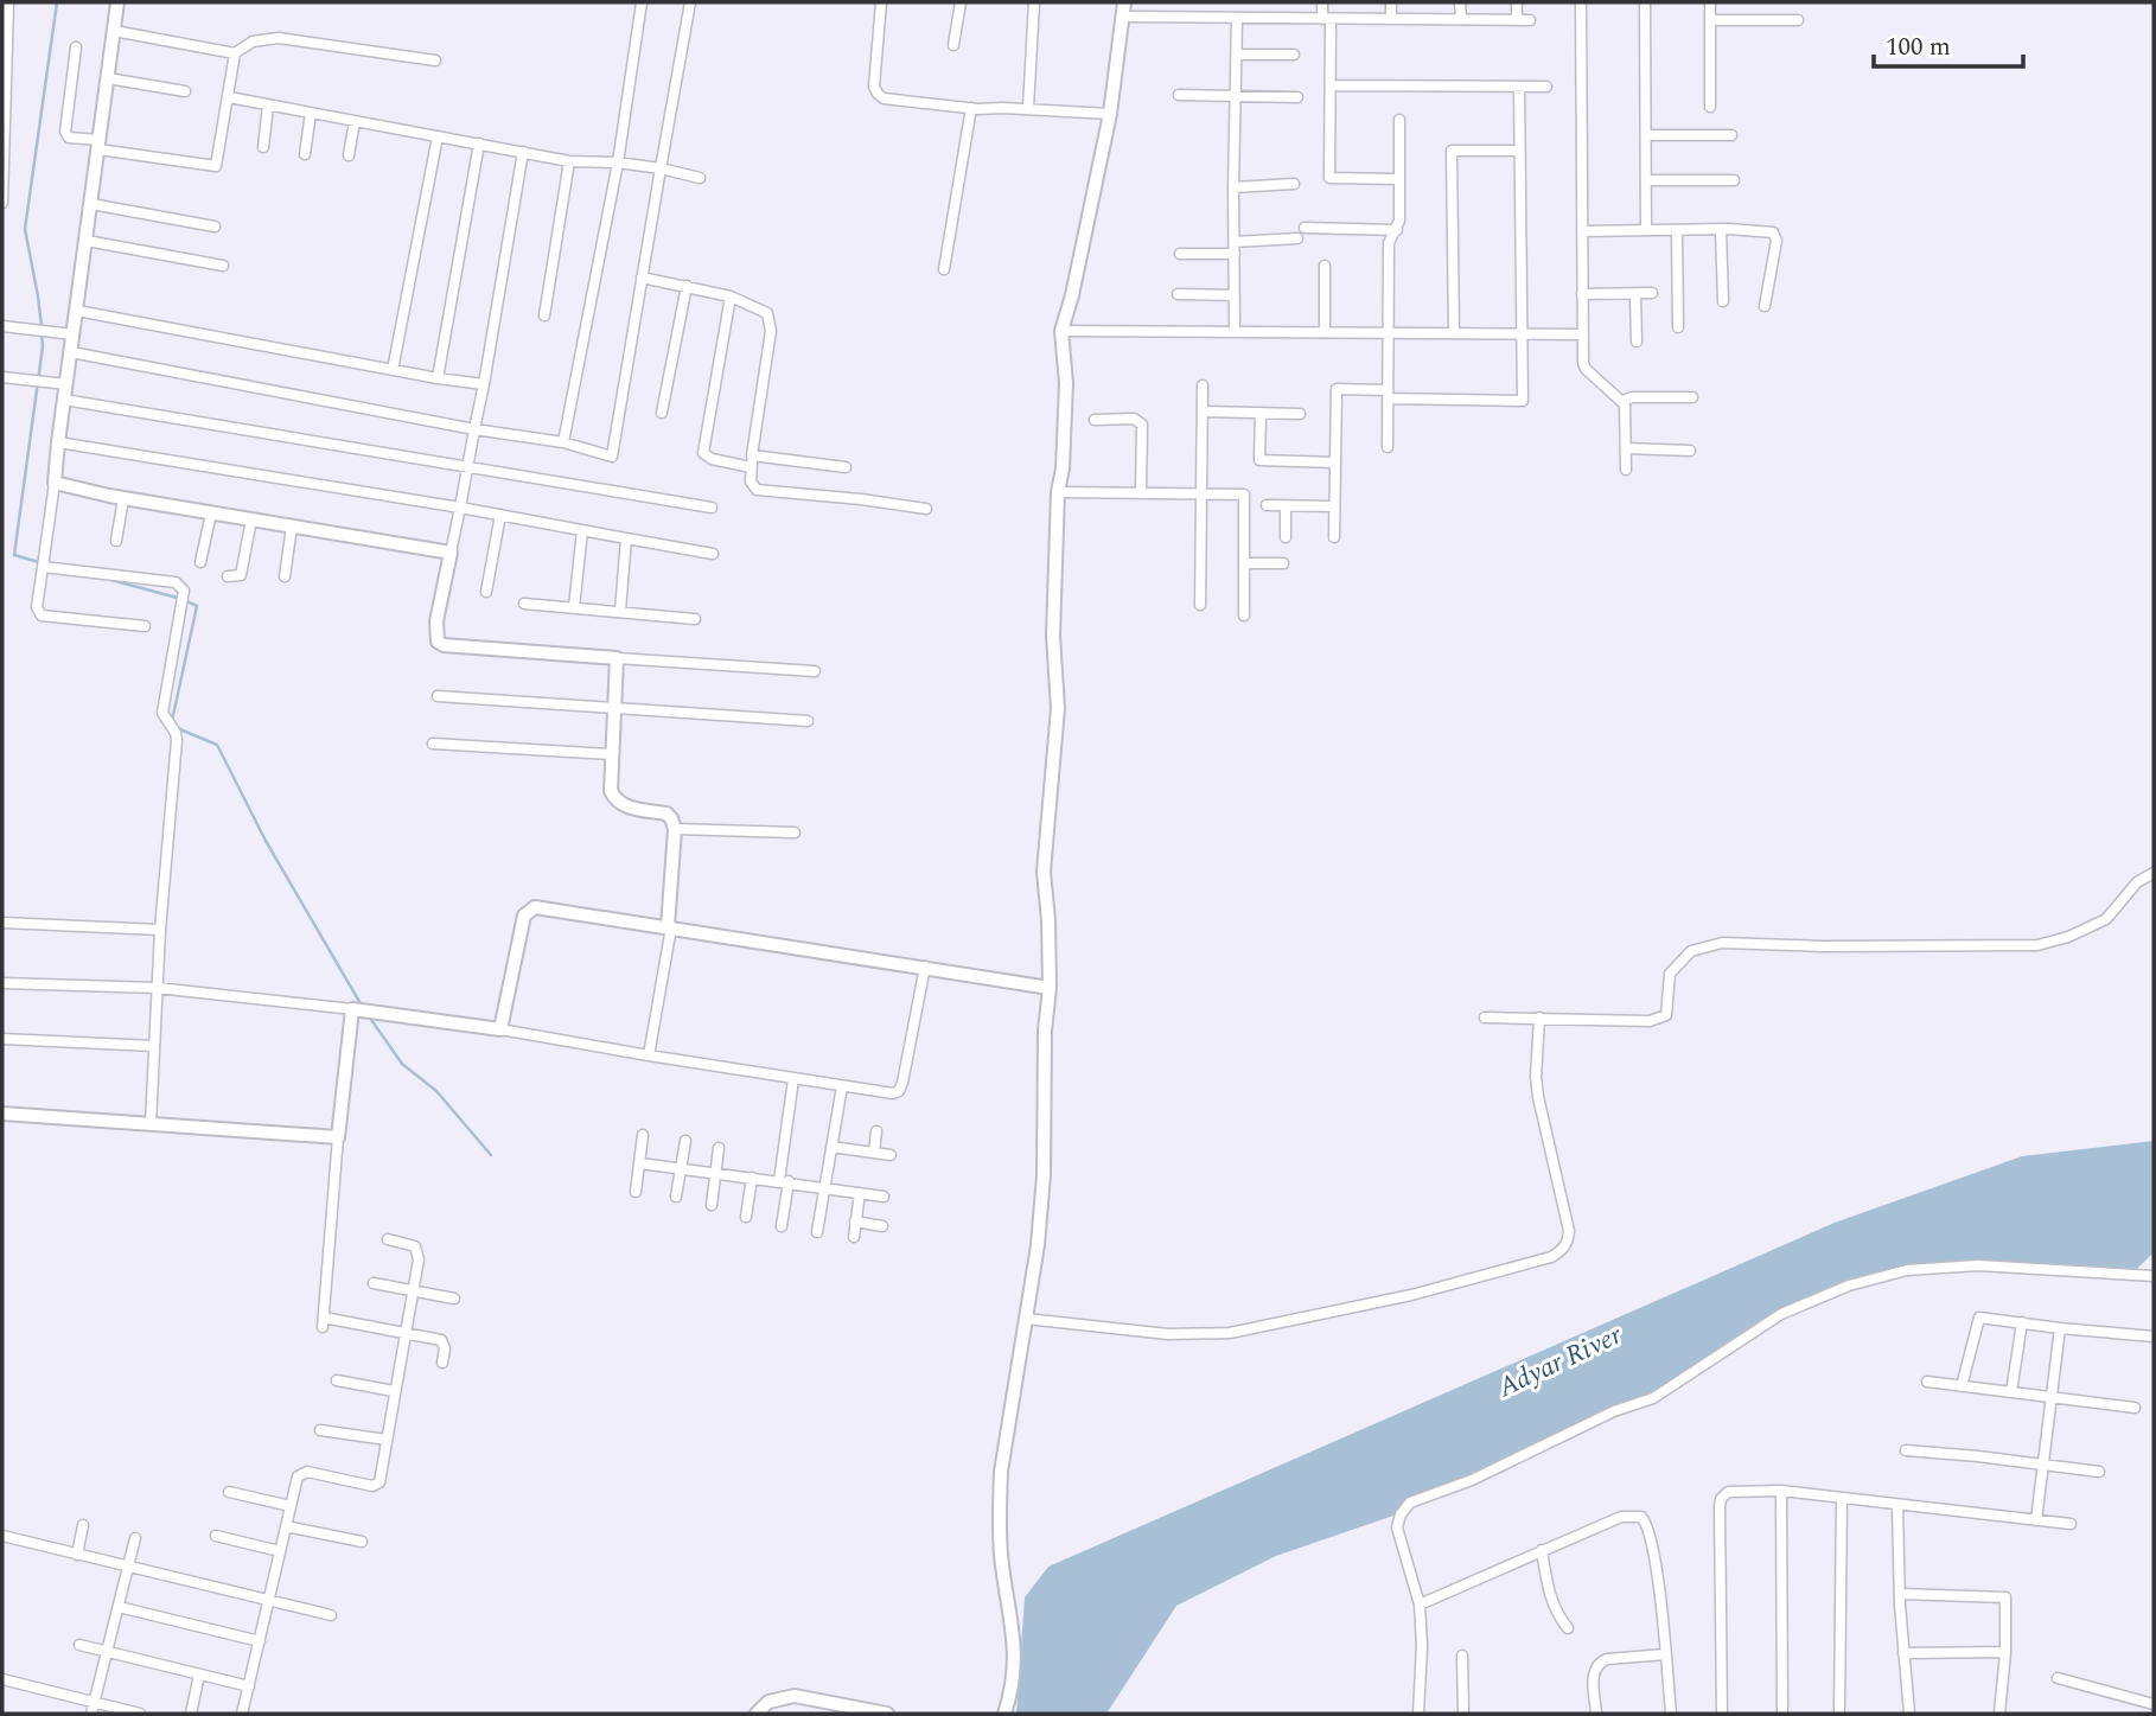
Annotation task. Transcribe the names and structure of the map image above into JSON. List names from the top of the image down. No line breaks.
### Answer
{"water":["Adyar River"],"scale_bar":"100 m"}
